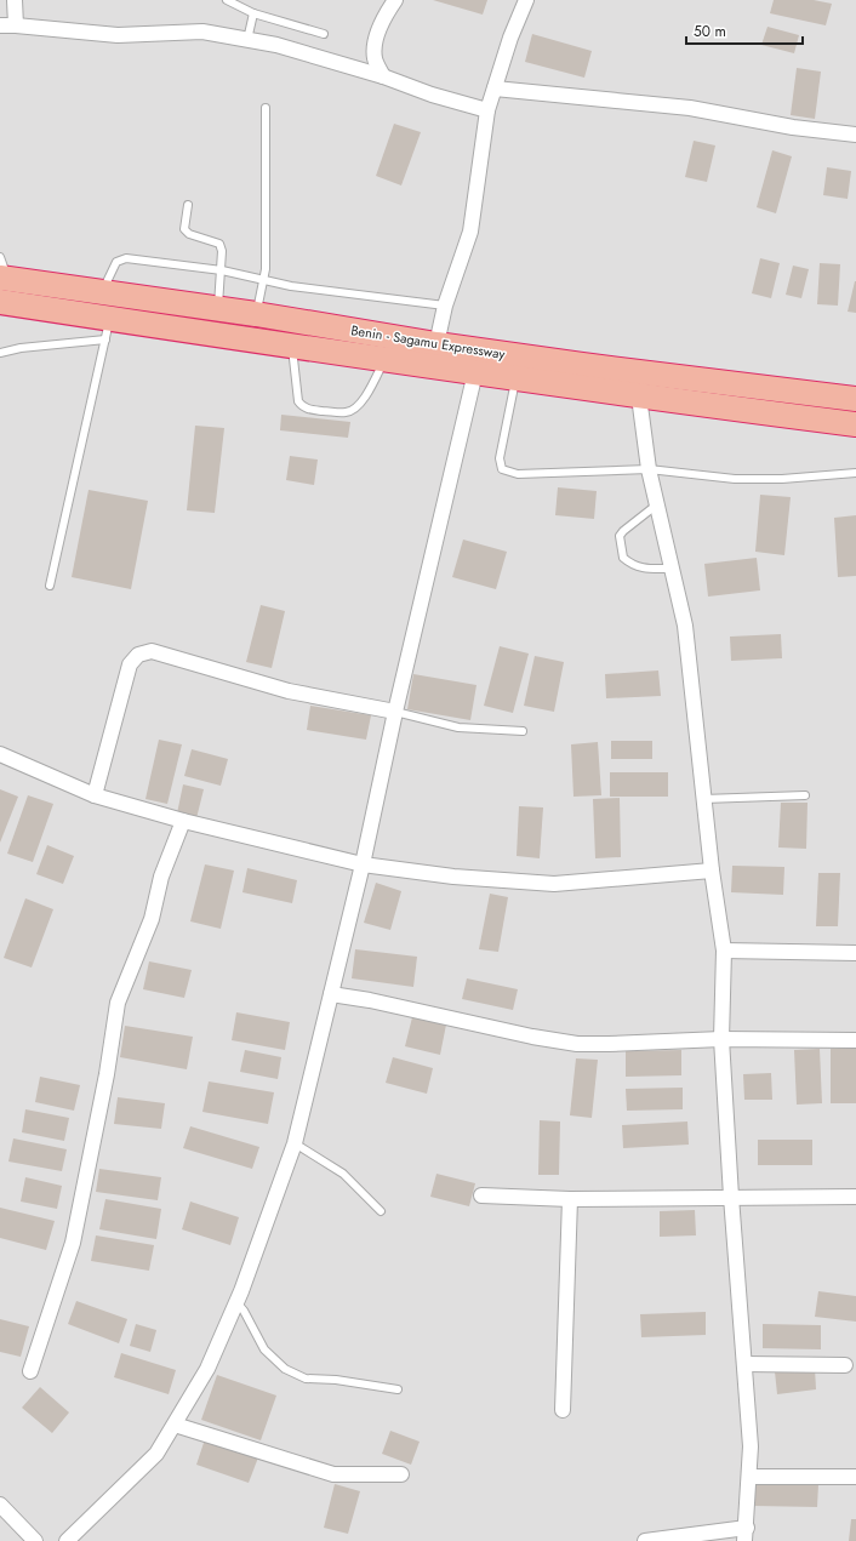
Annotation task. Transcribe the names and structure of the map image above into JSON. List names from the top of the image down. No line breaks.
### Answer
{"streets":{"highway":["Benin - Sagamu Expressway"]},"scale_bar":"50 m"}
